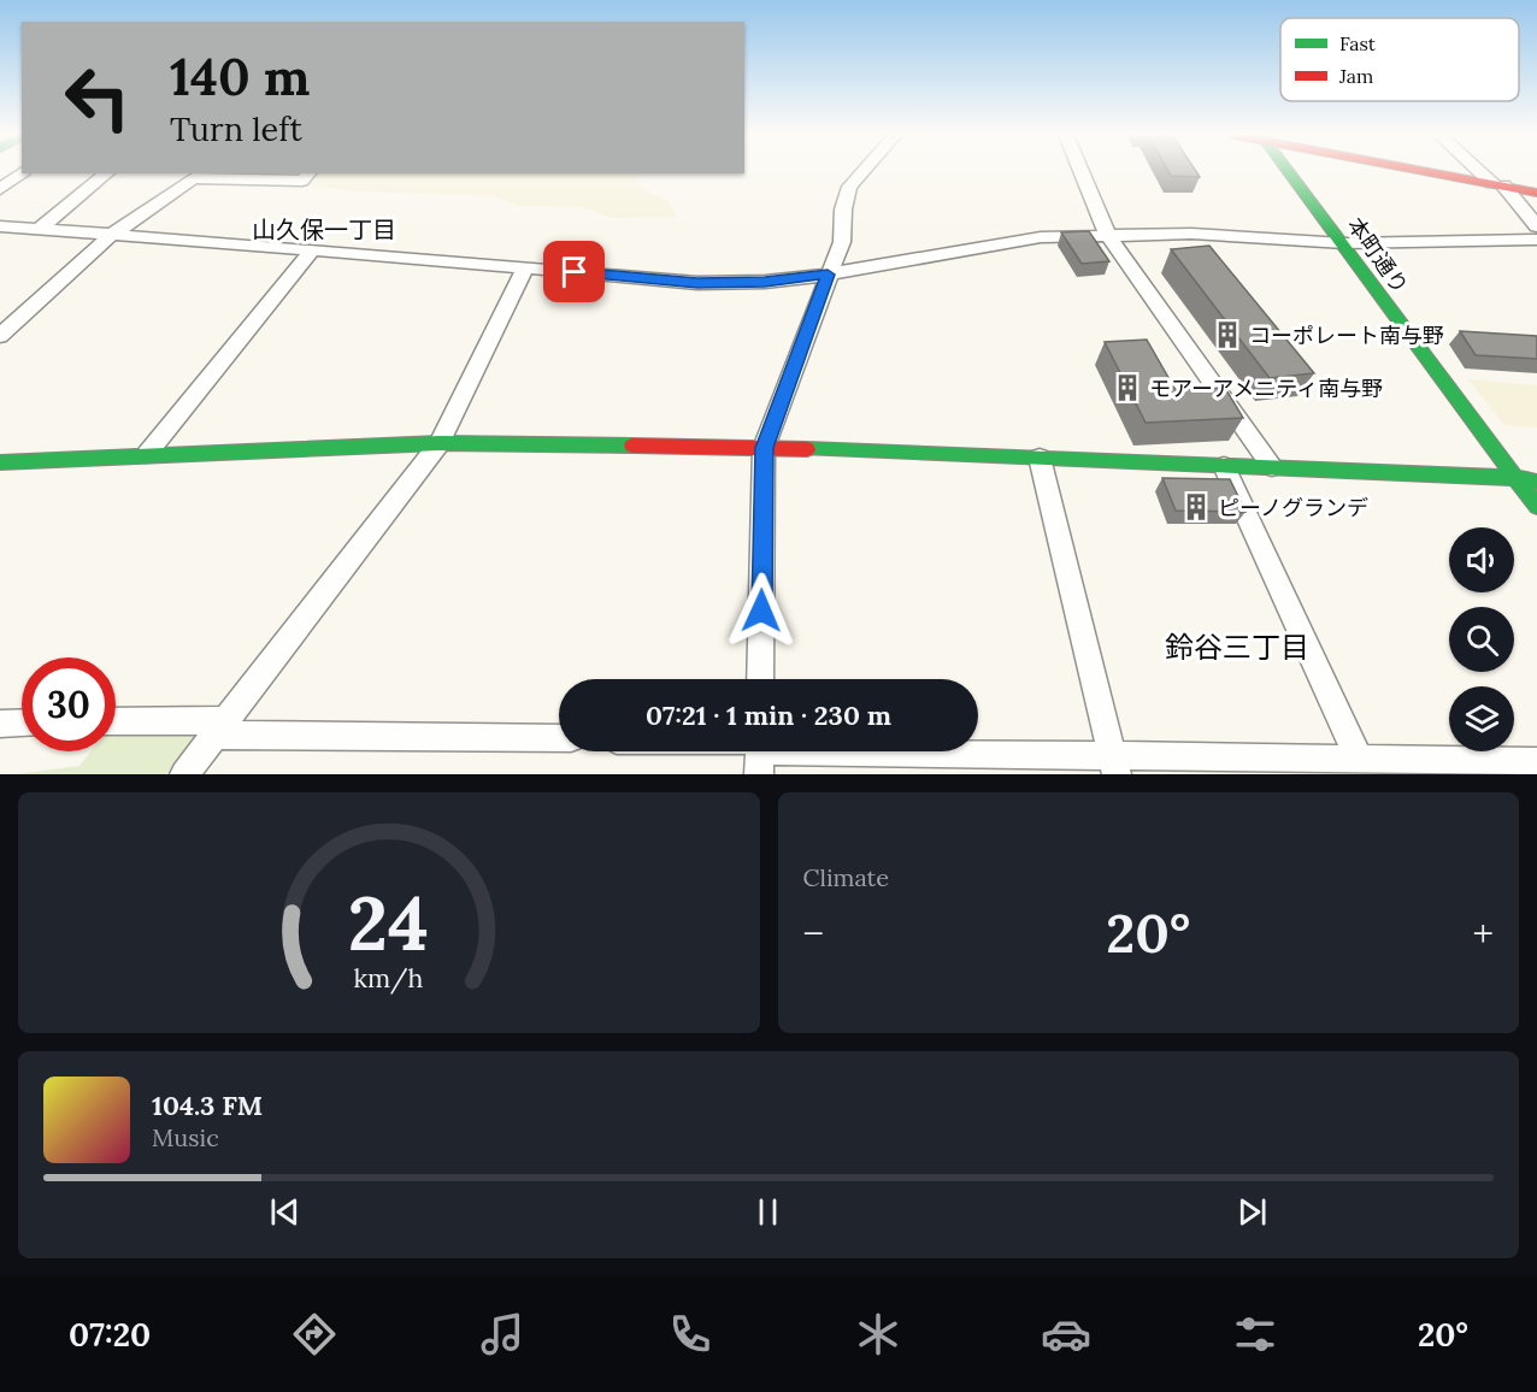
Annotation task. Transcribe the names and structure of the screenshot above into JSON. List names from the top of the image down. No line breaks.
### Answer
{"streets":{"main road":["本町通り"]},"districts":["山久保一丁目","鈴谷三丁目"],"places":{"building":["コーポレート南与野","モアーアメニティ南与野","ピーノグランデ"]},"legend":["Fast","Jam"],"page":{"turn":["140 m","Turn left"],"limit":"30","trip":"07:21 · 1 min · 230 m","tile":"Climate","heat":["−","20°","+"],"song":["104.3 FM","Music"],"tabs":["07:20","20°"],"gauge":["24","km/h"]}}
